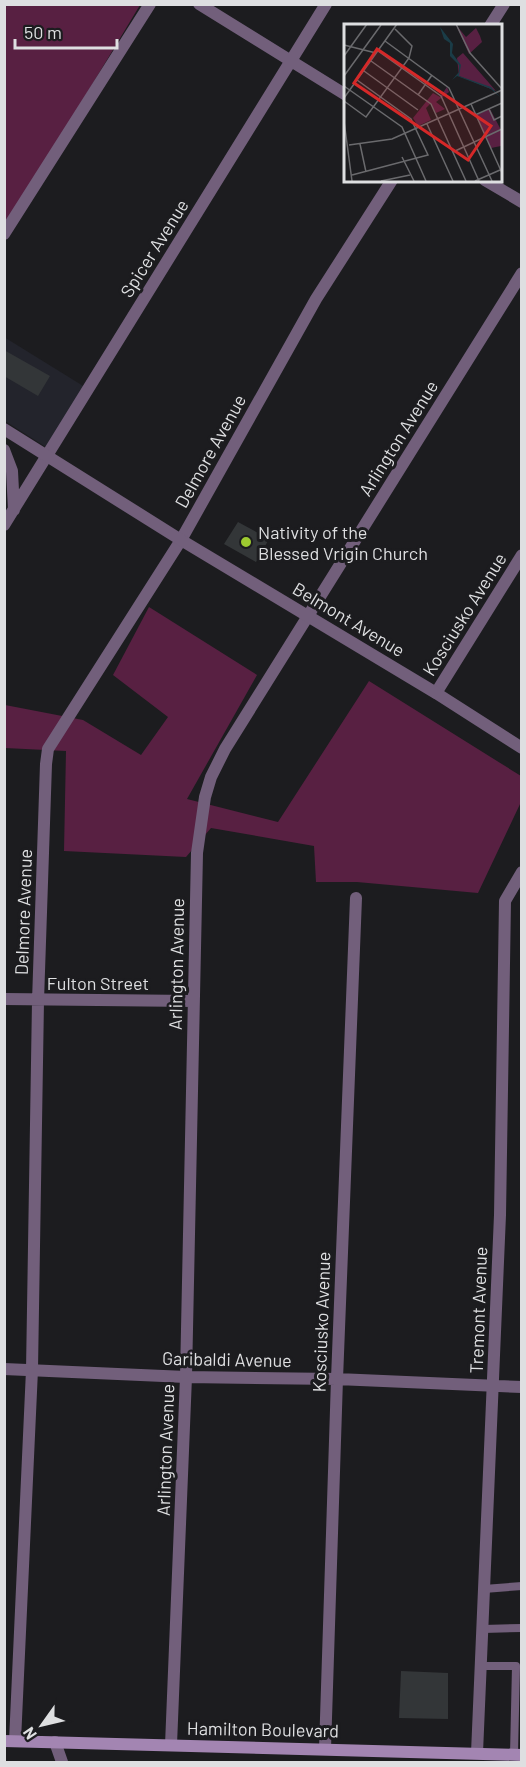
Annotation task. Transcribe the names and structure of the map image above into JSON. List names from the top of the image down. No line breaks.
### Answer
{"streets":{"main road":["Hamilton Boulevard"],"street":["Spicer Avenue","Arlington Avenue","Delmore Avenue","Kosciusko Avenue","Belmont Avenue","Fulton Street","Tremont Avenue","Garibaldi Avenue"]},"crossings":[["Spicer Avenue","Belmont Avenue"],["Arlington Avenue","Belmont Avenue"],["Arlington Avenue","Fulton Street"],["Arlington Avenue","Garibaldi Avenue"],["Arlington Avenue","Hamilton Boulevard"],["Delmore Avenue","Belmont Avenue"],["Delmore Avenue","Fulton Street"],["Delmore Avenue","Garibaldi Avenue"],["Delmore Avenue","Hamilton Boulevard"],["Kosciusko Avenue","Belmont Avenue"],["Kosciusko Avenue","Garibaldi Avenue"],["Kosciusko Avenue","Hamilton Boulevard"],["Tremont Avenue","Garibaldi Avenue"],["Tremont Avenue","Hamilton Boulevard"]],"places":["Nativity of the Blessed Vrigin Church"],"scale_bar":"50 m","north":"bottom left"}
